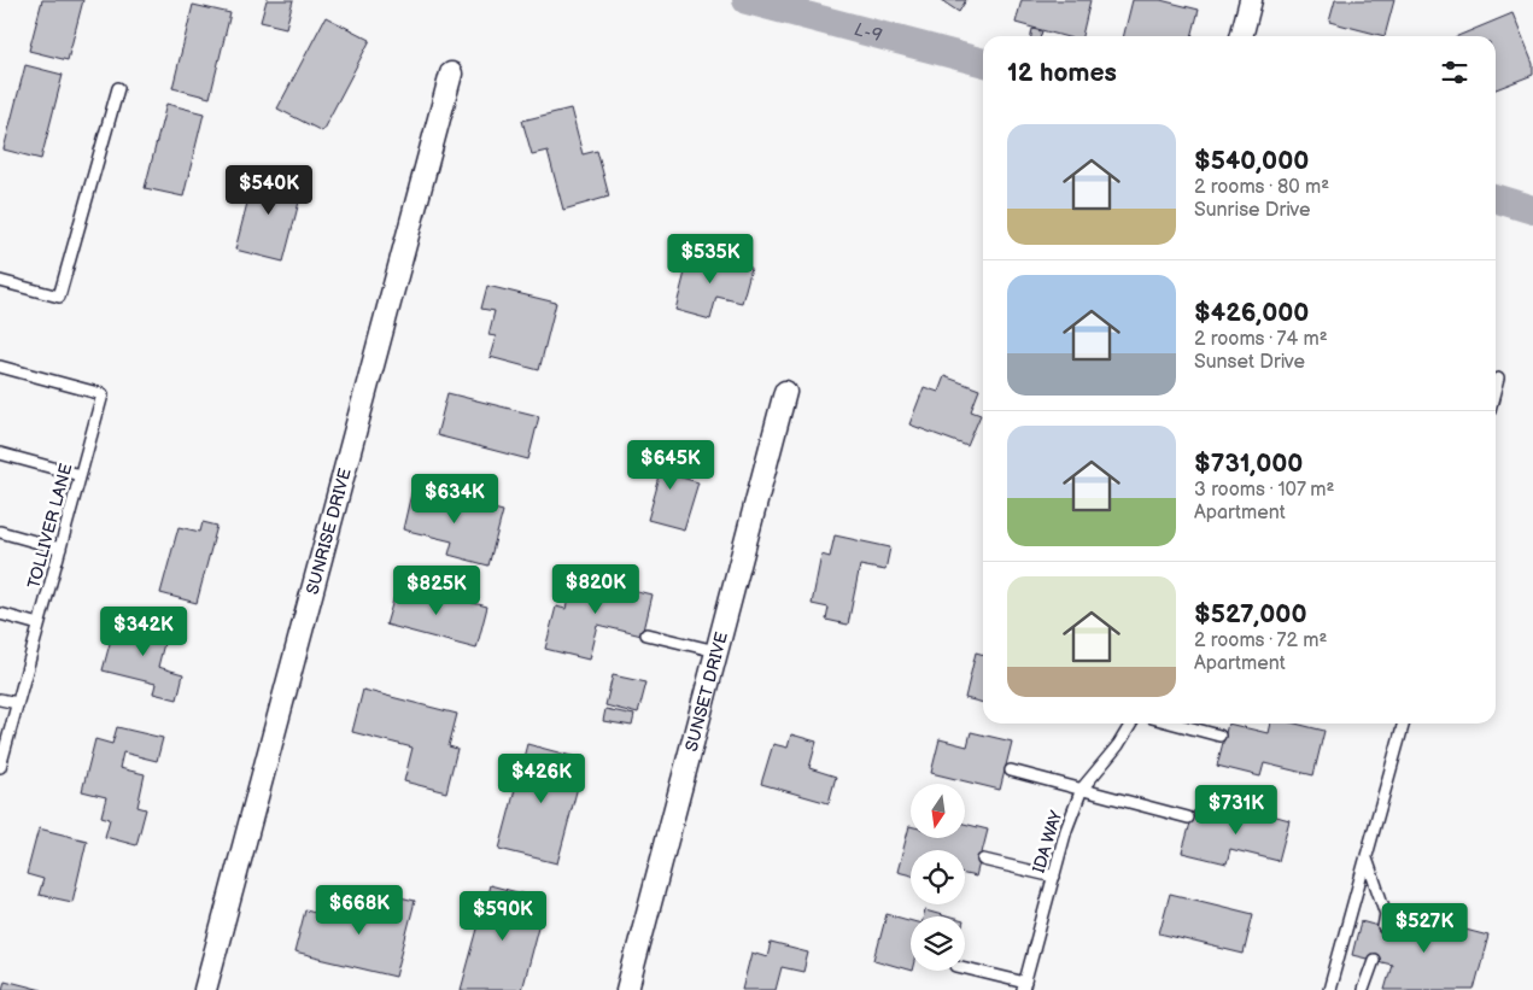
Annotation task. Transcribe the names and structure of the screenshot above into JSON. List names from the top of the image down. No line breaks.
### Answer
{"streets":{"street":["SUNRISE DRIVE","SUNSET DRIVE"],"lane":["TOLLIVER LANE","IDA WAY"]},"water":["L-9"],"north":"bottom","page":{"heading":"12 homes","list":[{"name":"$540,000","note":"2 rooms · 80 m² · Sunrise Drive"},{"name":"$426,000","note":"2 rooms · 74 m² · Sunset Drive"},{"name":"$731,000","note":"3 rooms · 107 m² · Apartment"},{"name":"$527,000","note":"2 rooms · 72 m² · Apartment"}],"price":["$540K","$535K","$645K","$634K","$820K","$825K","$342K","$426K","$731K","$668K","$590K","$527K"]}}
